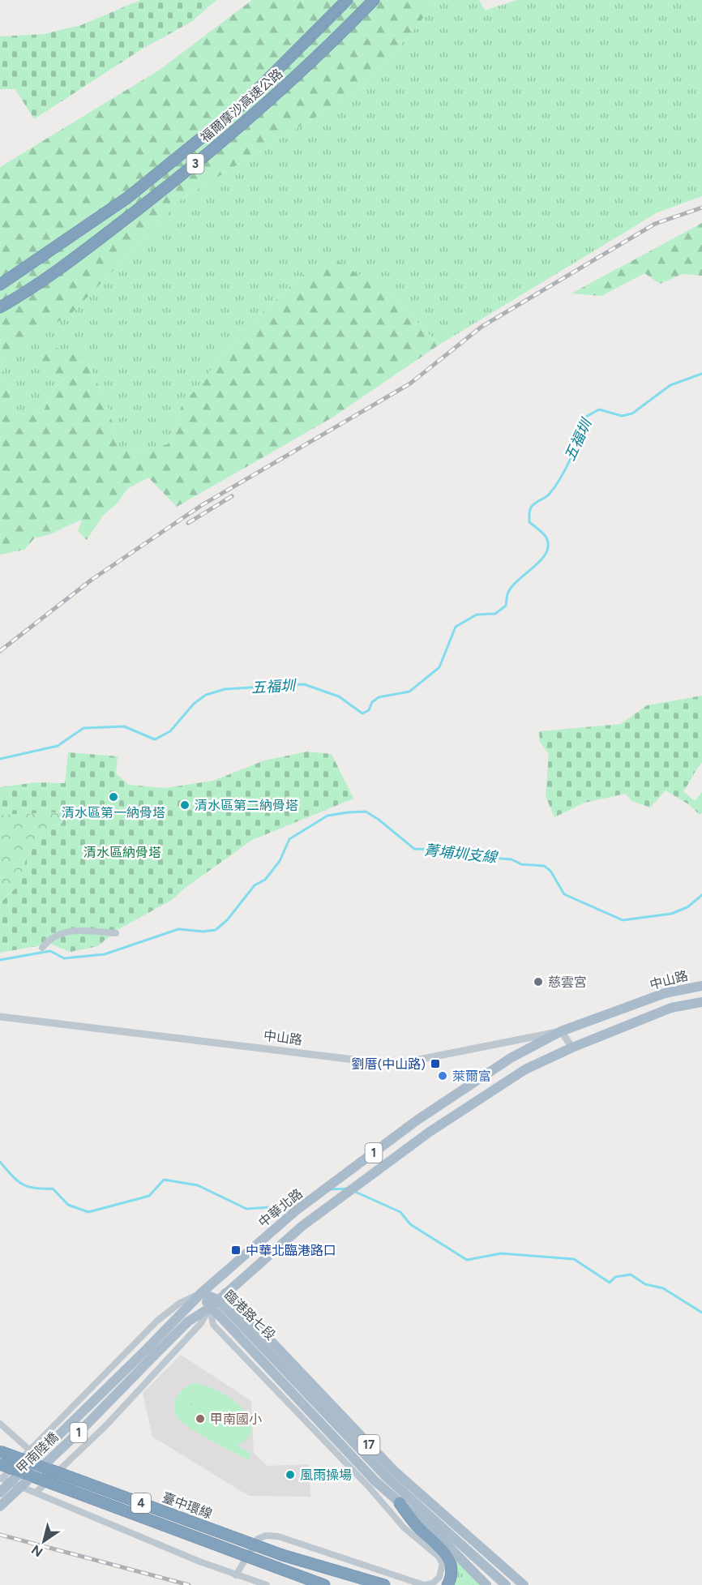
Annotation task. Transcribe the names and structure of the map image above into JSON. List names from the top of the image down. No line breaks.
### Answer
{"streets":{"highway":["福爾摩沙高速公路","3","4","臺中環線"],"main road":["中山路","1","中華北路","臨港路七段","17","甲南陸橋"]},"crossings":[["中山路","中華北路"],["1","中華北路"],["1","臨港路七段"],["1","甲南陸橋"],["中華北路","臨港路七段"]],"water":["五福圳","菁埔圳支線"],"parks":["清水區納骨塔"],"places":{"other":["清水區第一納骨塔","清水區第二納骨塔","慈雲宮","萊爾富","甲南國小","風雨操場"],"transit":["劉厝(中山路)","中華北臨港路口"]},"north":"bottom left"}
